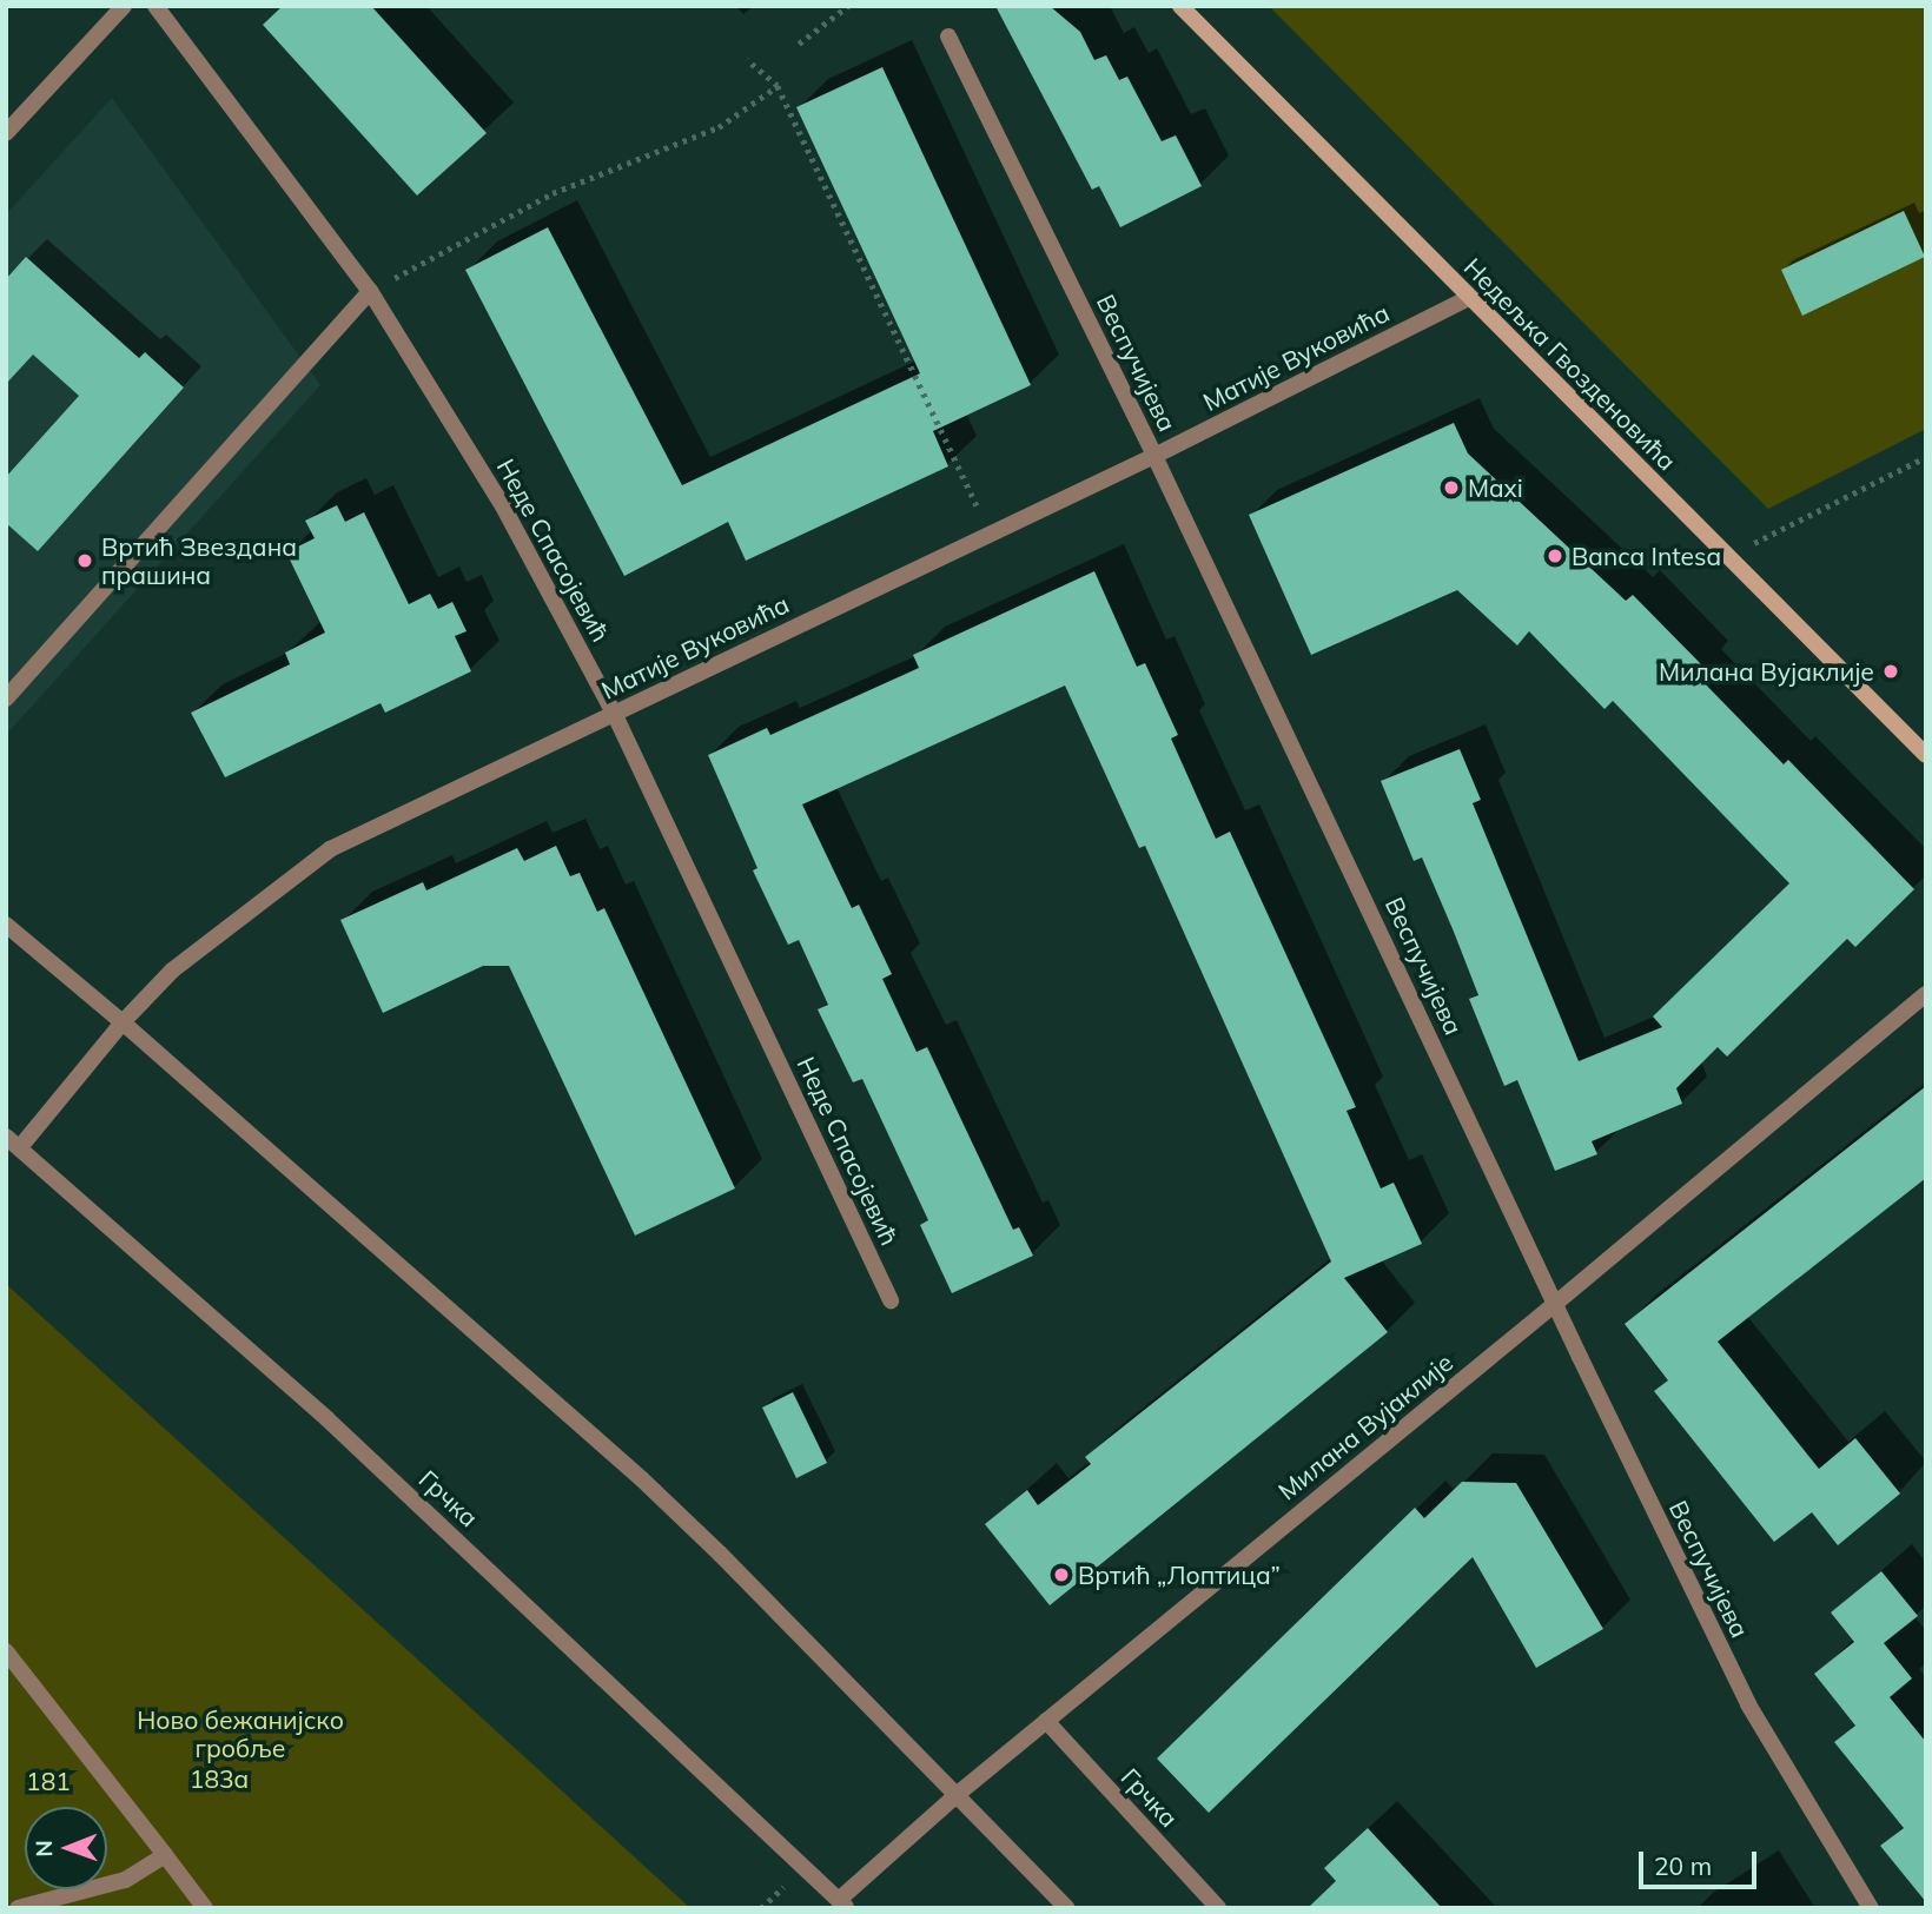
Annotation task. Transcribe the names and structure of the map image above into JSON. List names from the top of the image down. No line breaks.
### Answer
{"streets":{"main road":["Недељка Гвозденовића"],"street":["Матије Вуковића","Веспучијева","Неде Спасојевић","Милана Вујаклије","Грчка"]},"crossings":[["Матије Вуковића","Веспучијева"],["Матије Вуковића","Недељка Гвозденовића"],["Матије Вуковића","Неде Спасојевић"],["Матије Вуковића","Грчка"],["Веспучијева","Милана Вујаклије"],["Милана Вујаклије","Грчка"]],"parks":["Ново бежанијско гробље","183a","181"],"places":["Maxi","Banca Intesa","Вртић Звездана прашина","Милана Вујаклије","Вртић „Лоптица”"],"scale_bar":"20 m","north":"left"}
